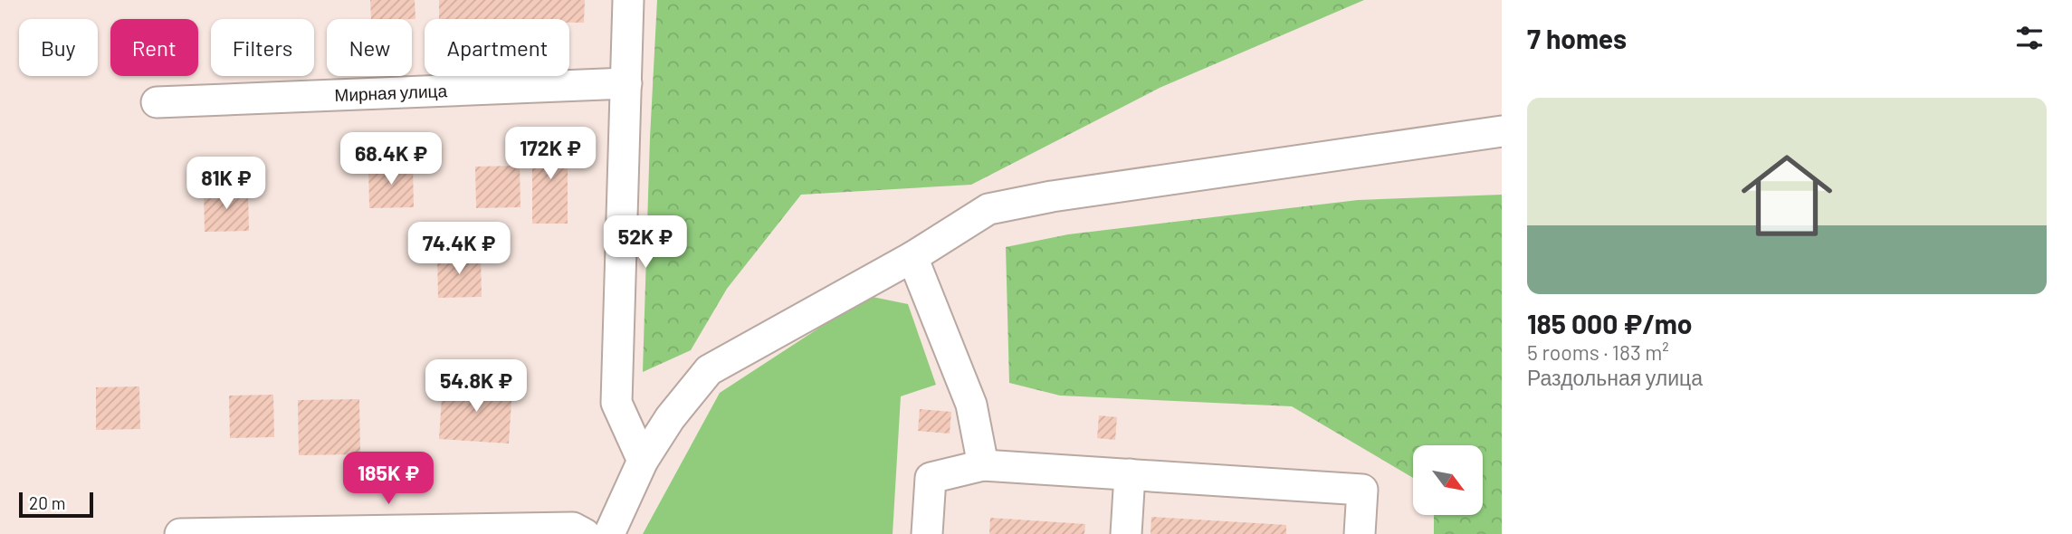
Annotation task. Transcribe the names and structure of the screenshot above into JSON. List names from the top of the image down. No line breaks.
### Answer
{"streets":{"street":["Мирная улица"]},"scale_bar":"20 m","north":"bottom right","page":{"heading":"7 homes","chip":["Buy","Rent","Filters","New","Apartment"],"list":[{"name":"185 000 ₽/mo","note":"5 rooms · 183 m² · Раздольная улица"}],"price":["172K ₽","68.4K ₽","81K ₽","52K ₽","74.4K ₽","54.8K ₽","185K ₽"],"scale":"20 m"}}
